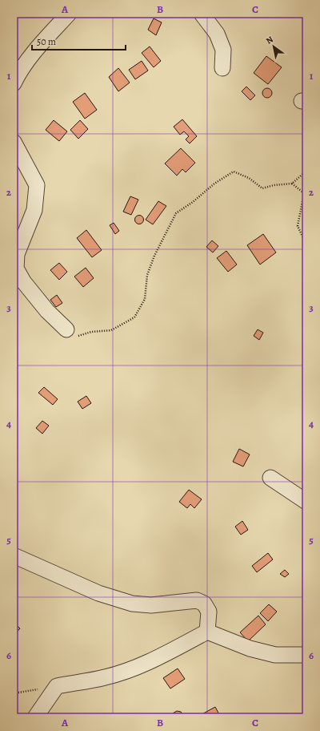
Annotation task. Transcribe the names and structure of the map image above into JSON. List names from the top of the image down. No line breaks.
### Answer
{"scale_bar":"50 m","north":"top left","grid":{"columns":["A","B","C"],"rows":["1","2","3","4","5","6"]}}
